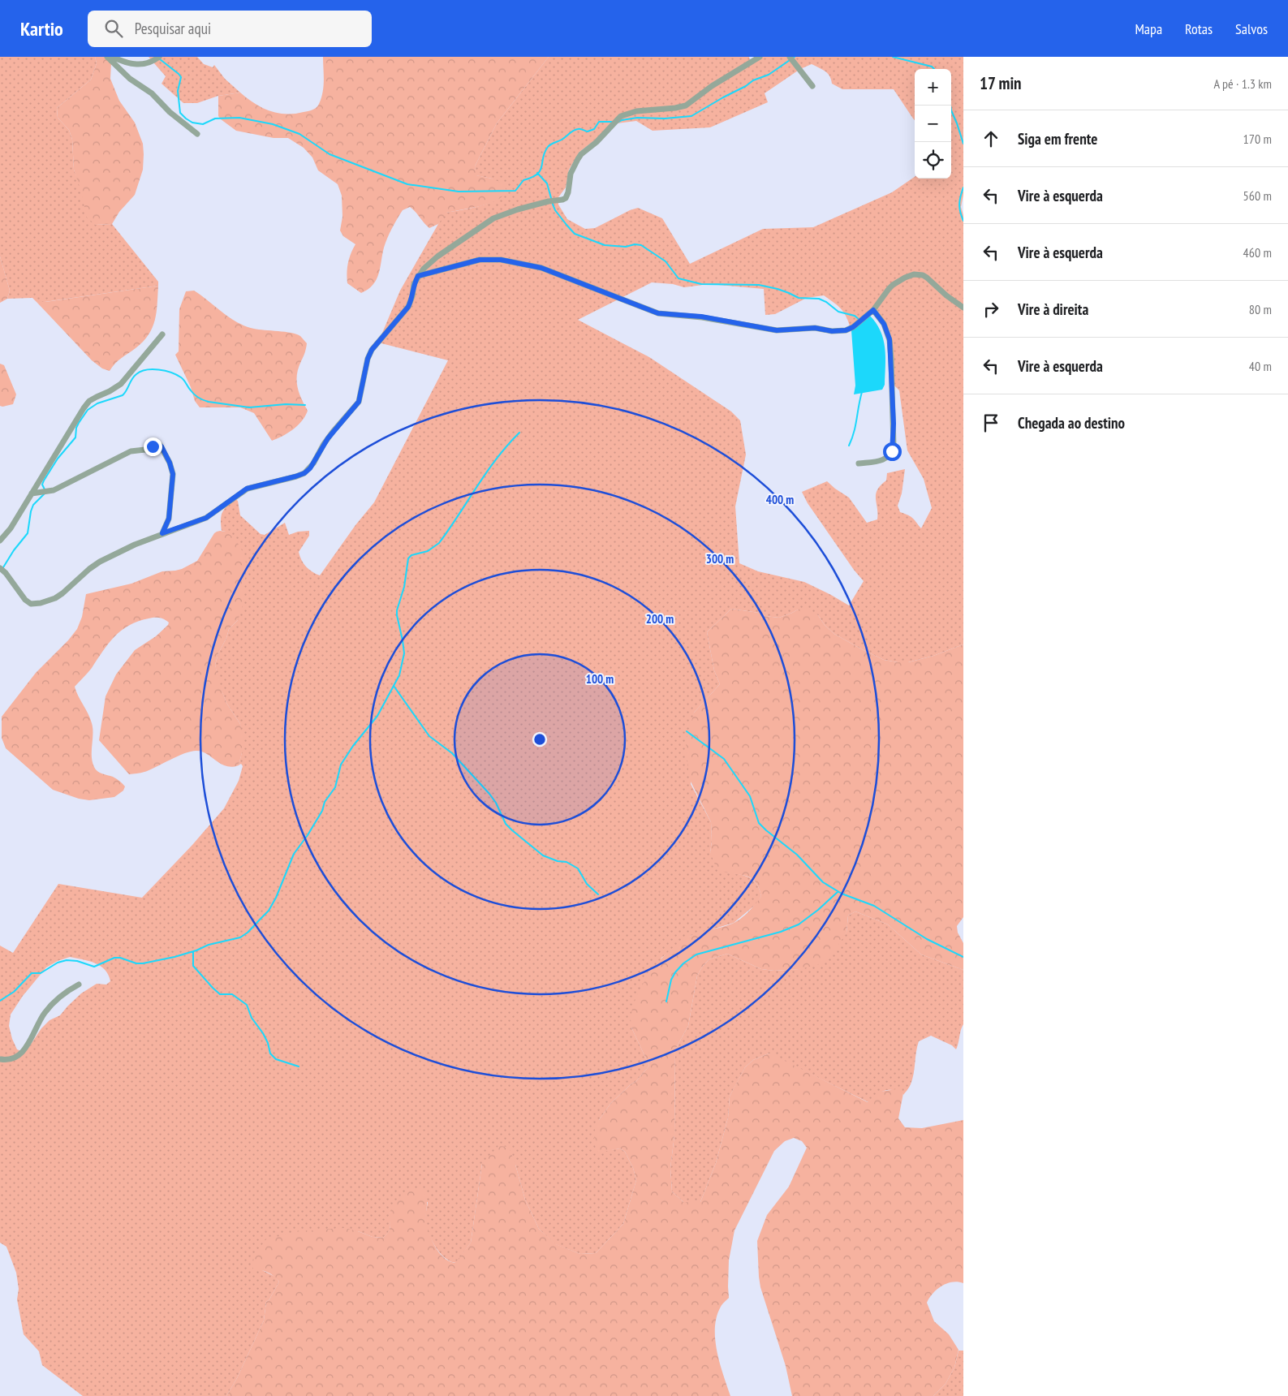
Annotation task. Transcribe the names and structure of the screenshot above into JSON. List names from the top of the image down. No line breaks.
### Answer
{"page":{"header":"Kartio","search":"Pesquisar aqui","nav":["Mapa","Rotas","Salvos"],"heading":["17 min","A pé · 1.3 km"],"map_buttons":["+","−"],"list":[["Siga em frente","170 m"],["Vire à esquerda","560 m"],["Vire à esquerda","460 m"],["Vire à direita","80 m"],["Vire à esquerda","40 m"],"Chegada ao destino"]},"rings":["400 m","300 m","200 m","100 m"]}
